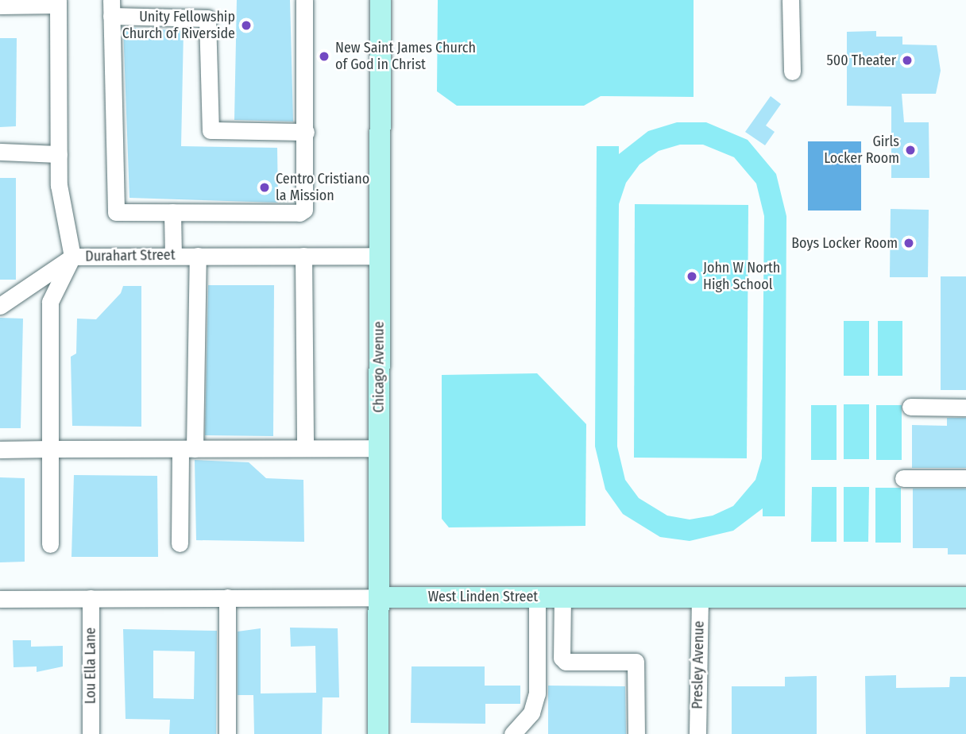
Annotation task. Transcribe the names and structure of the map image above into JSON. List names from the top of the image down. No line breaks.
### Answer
{"streets":{"main road":["Chicago Avenue","West Linden Street"],"street":["Durahart Street","Presley Avenue","Lou Ella Lane"]},"crossings":[["Durahart Street","Chicago Avenue"],["Chicago Avenue","West Linden Street"],["West Linden Street","Presley Avenue"],["West Linden Street","Lou Ella Lane"]],"places":["Unity Fellowship Church of Riverside","New Saint James Church of God in Christ","500 Theater","Girls Locker Room","Centro Cristiano la Mission","Boys Locker Room","John W North High School"]}
